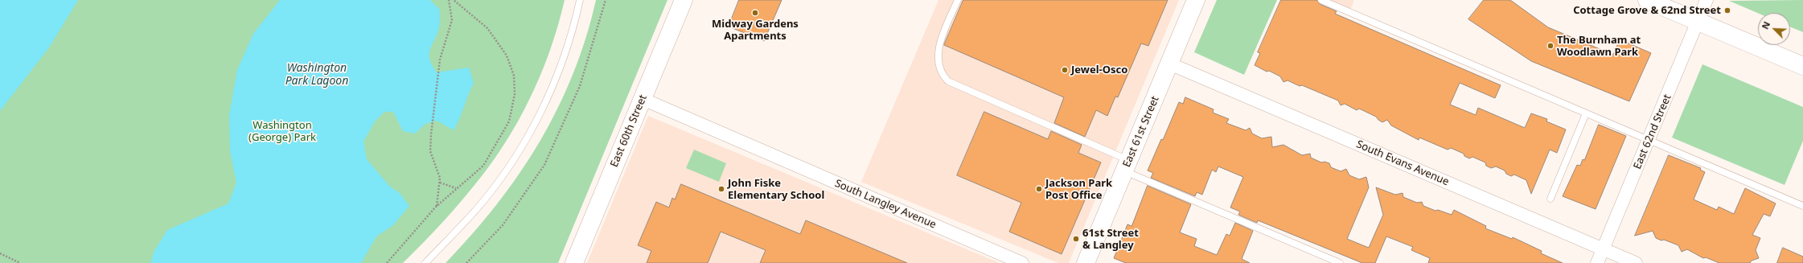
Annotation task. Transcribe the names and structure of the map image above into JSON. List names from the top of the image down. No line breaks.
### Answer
{"streets":{"street":["East 60th Street","East 61st Street","East 62nd Street","South Evans Avenue","South Langley Avenue"]},"crossings":[["East 60th Street","South Langley Avenue"],["East 61st Street","South Evans Avenue"],["East 62nd Street","South Evans Avenue"]],"water":["Washington Park Lagoon"],"parks":["Washington (George) Park"],"places":["Cottage Grove & 62nd Street","Midway Gardens Apartments","The Burnham at Woodlawn Park","Jewel-Osco","John Fiske Elementary School","Jackson Park Post Office","61st Street & Langley"],"north":"top left"}
